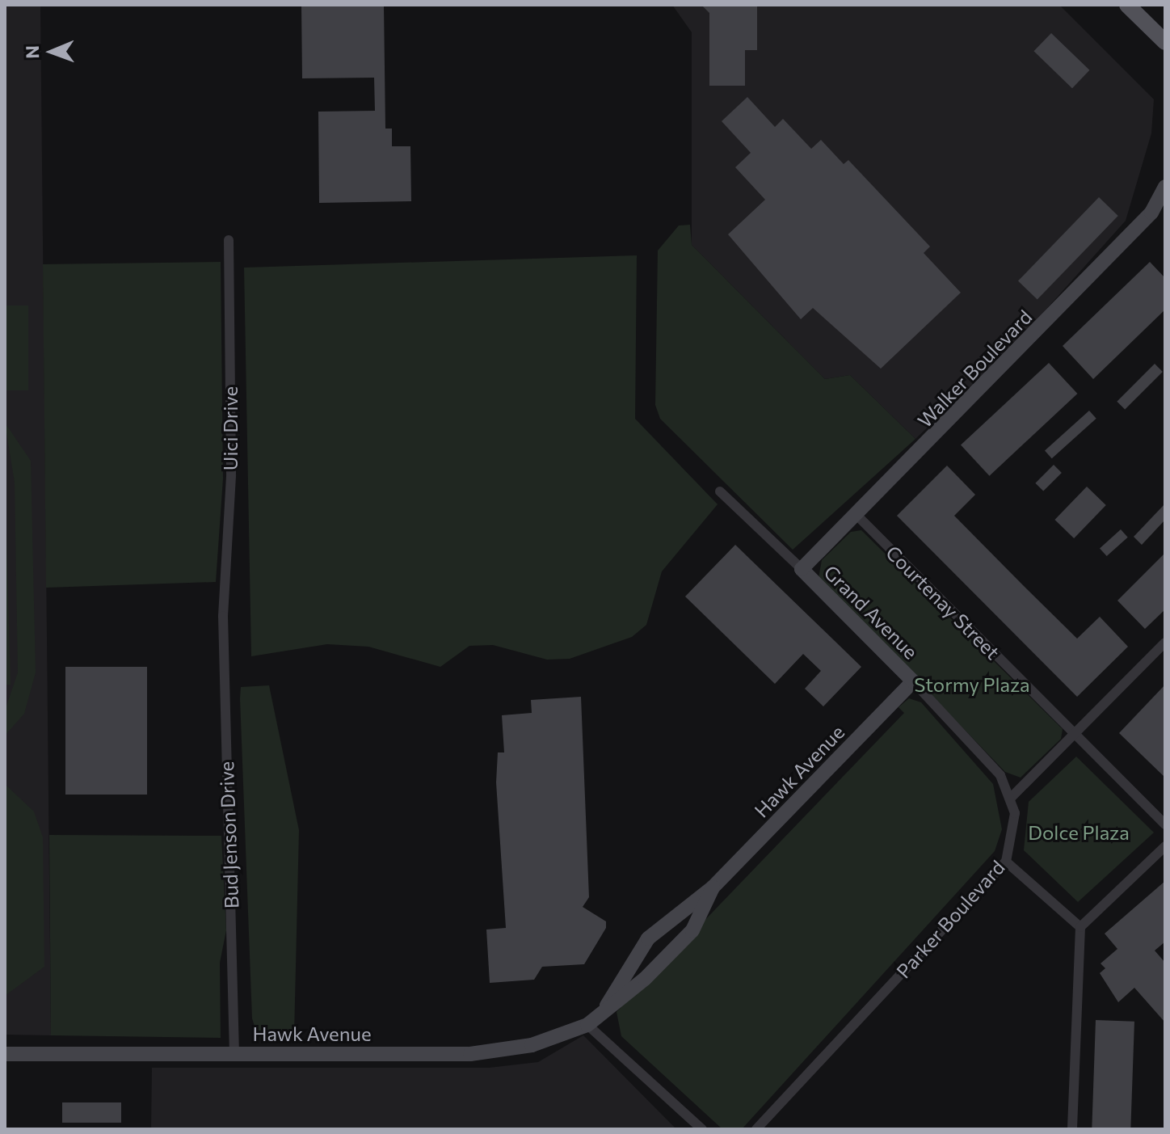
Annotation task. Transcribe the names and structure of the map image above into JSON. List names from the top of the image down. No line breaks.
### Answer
{"streets":{"street":["Walker Boulevard","Uici Drive","Courtenay Street","Grand Avenue","Hawk Avenue","Bud Jenson Drive","Parker Boulevard"]},"crossings":[["Walker Boulevard","Courtenay Street"],["Walker Boulevard","Grand Avenue"],["Uici Drive","Bud Jenson Drive"],["Grand Avenue","Hawk Avenue"],["Grand Avenue","Parker Boulevard"],["Hawk Avenue","Bud Jenson Drive"]],"parks":["Stormy Plaza","Dolce Plaza"],"north":"left"}
